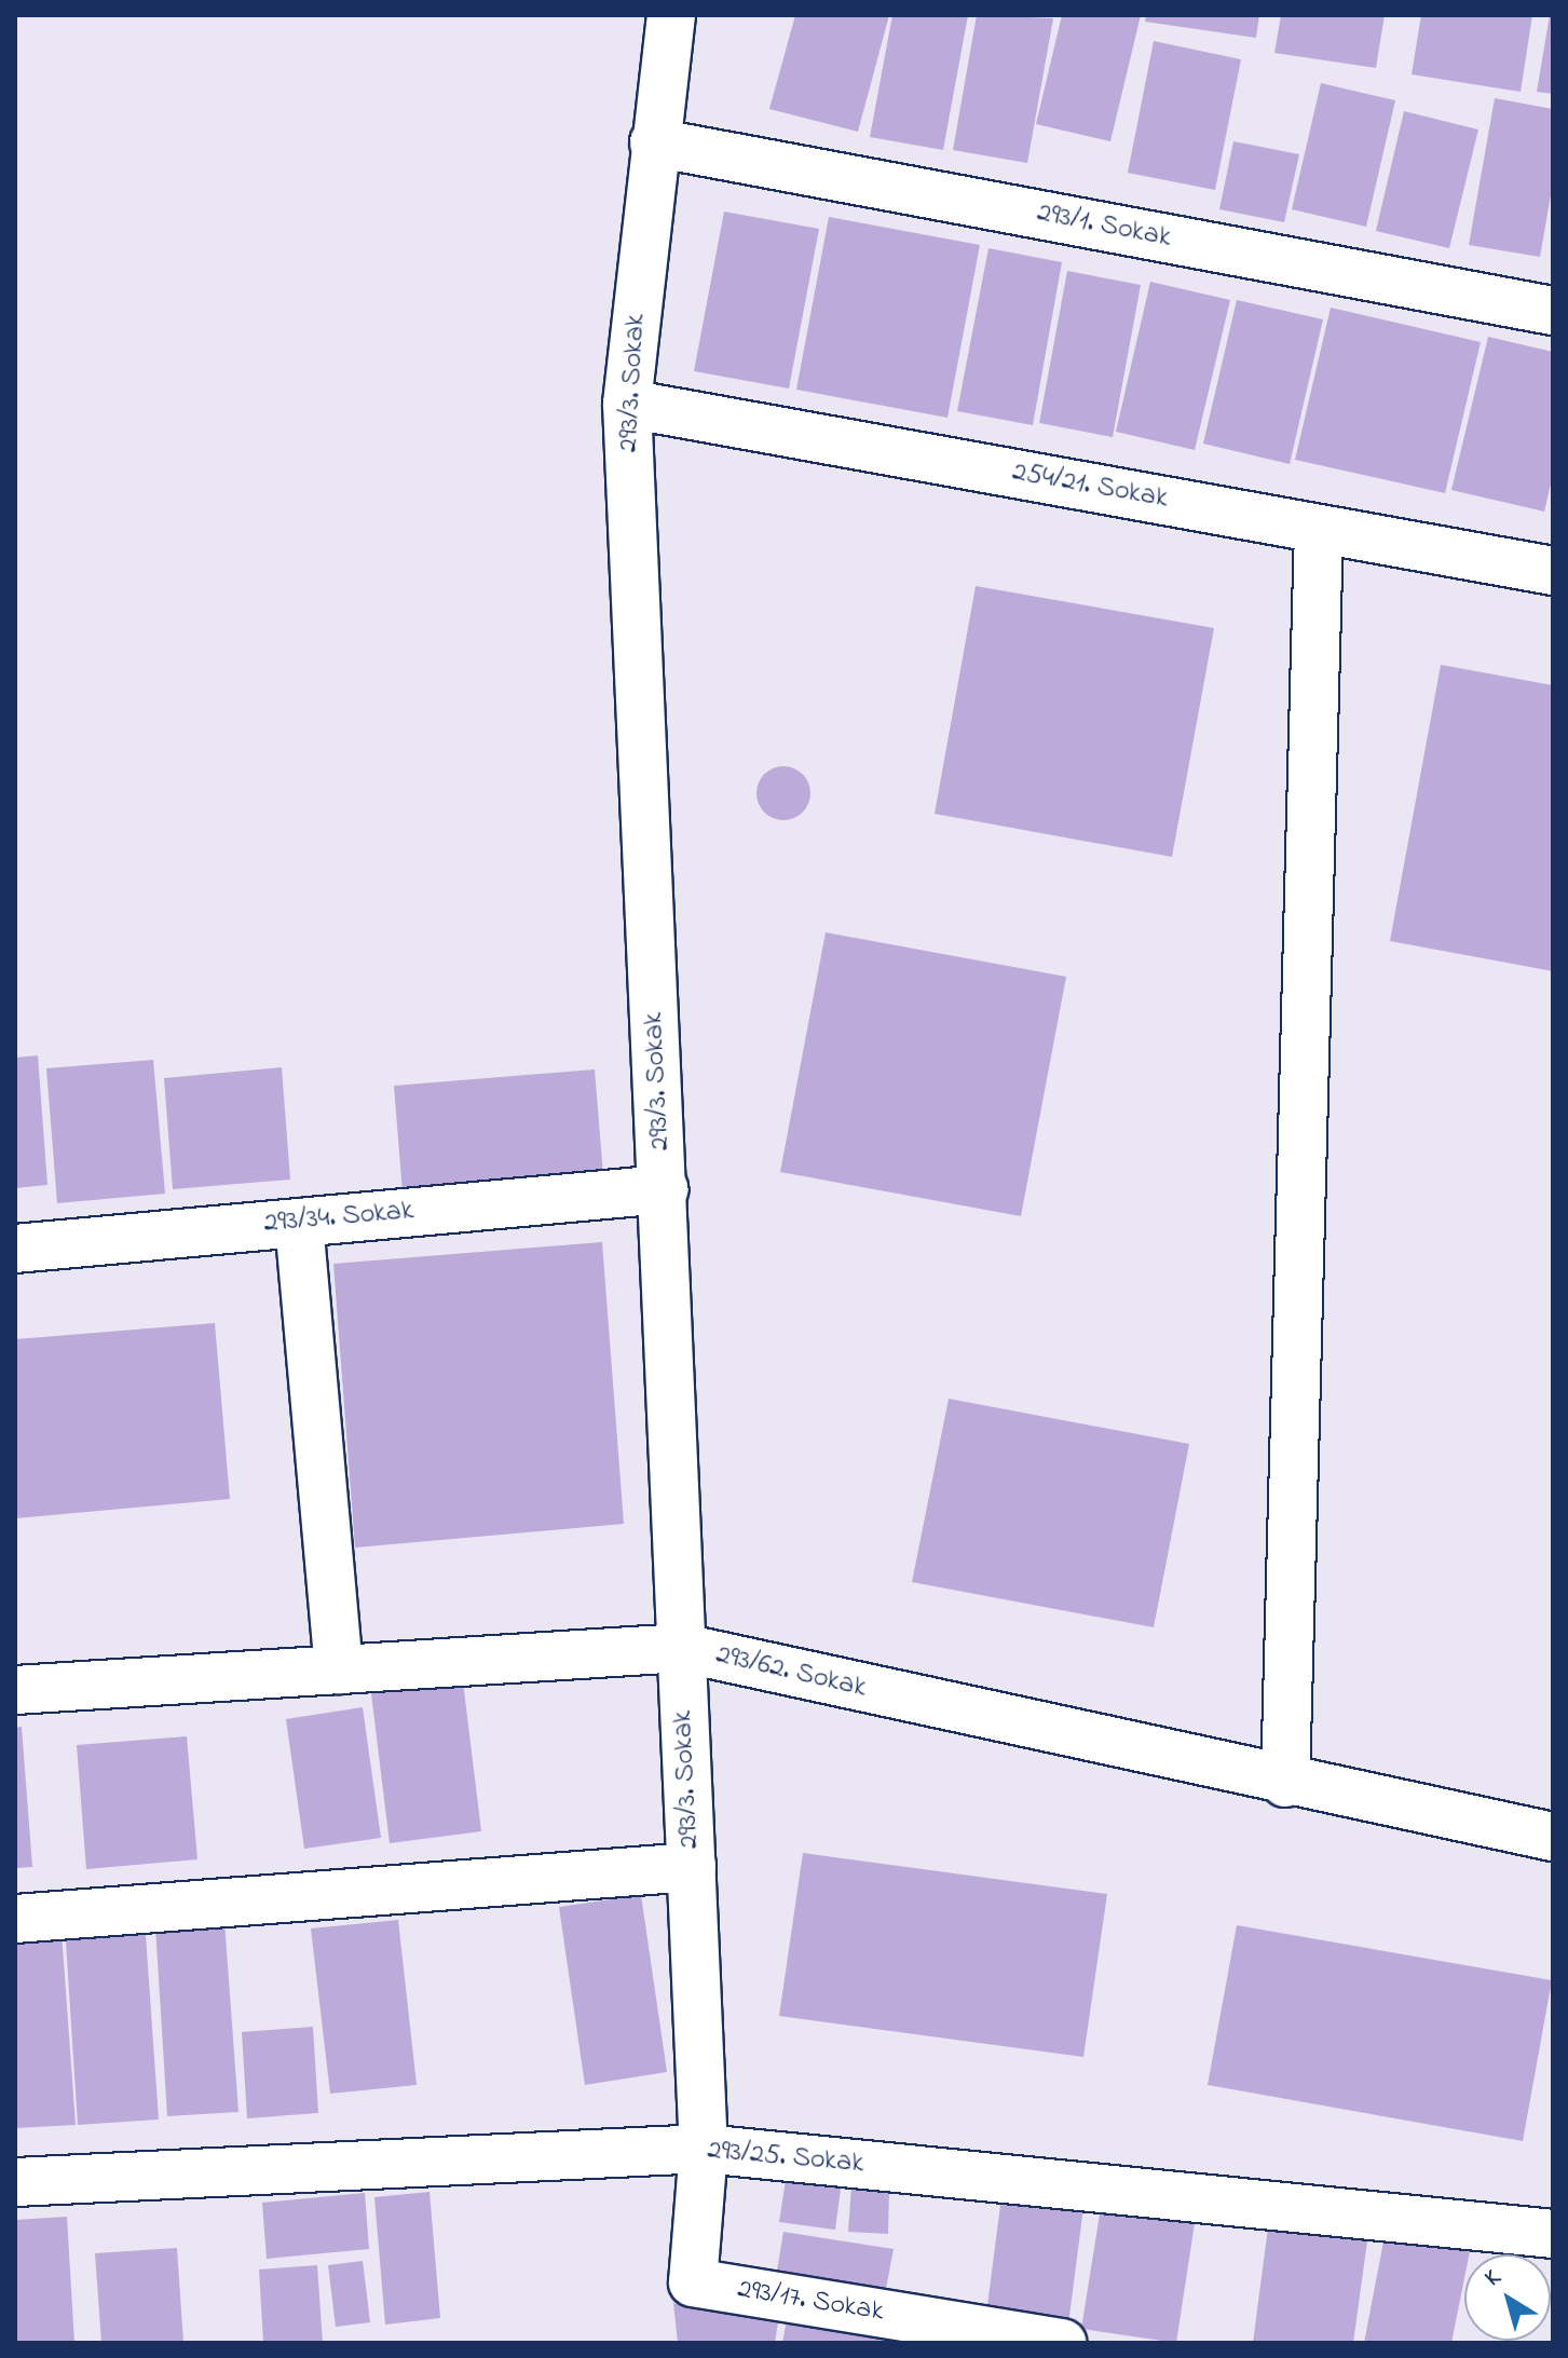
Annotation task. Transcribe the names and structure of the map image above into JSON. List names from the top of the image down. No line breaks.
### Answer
{"streets":{"street":["293/1. Sokak","293/3. Sokak","254/21. Sokak","293/34. Sokak","293/62. Sokak","293/25. Sokak","293/17. Sokak"]},"crossings":[["293/1. Sokak","293/3. Sokak"],["293/3. Sokak","254/21. Sokak"],["293/3. Sokak","293/34. Sokak"],["293/3. Sokak","293/62. Sokak"],["293/3. Sokak","293/25. Sokak"],["293/3. Sokak","293/17. Sokak"],["293/25. Sokak","293/17. Sokak"]],"north":"top left"}
